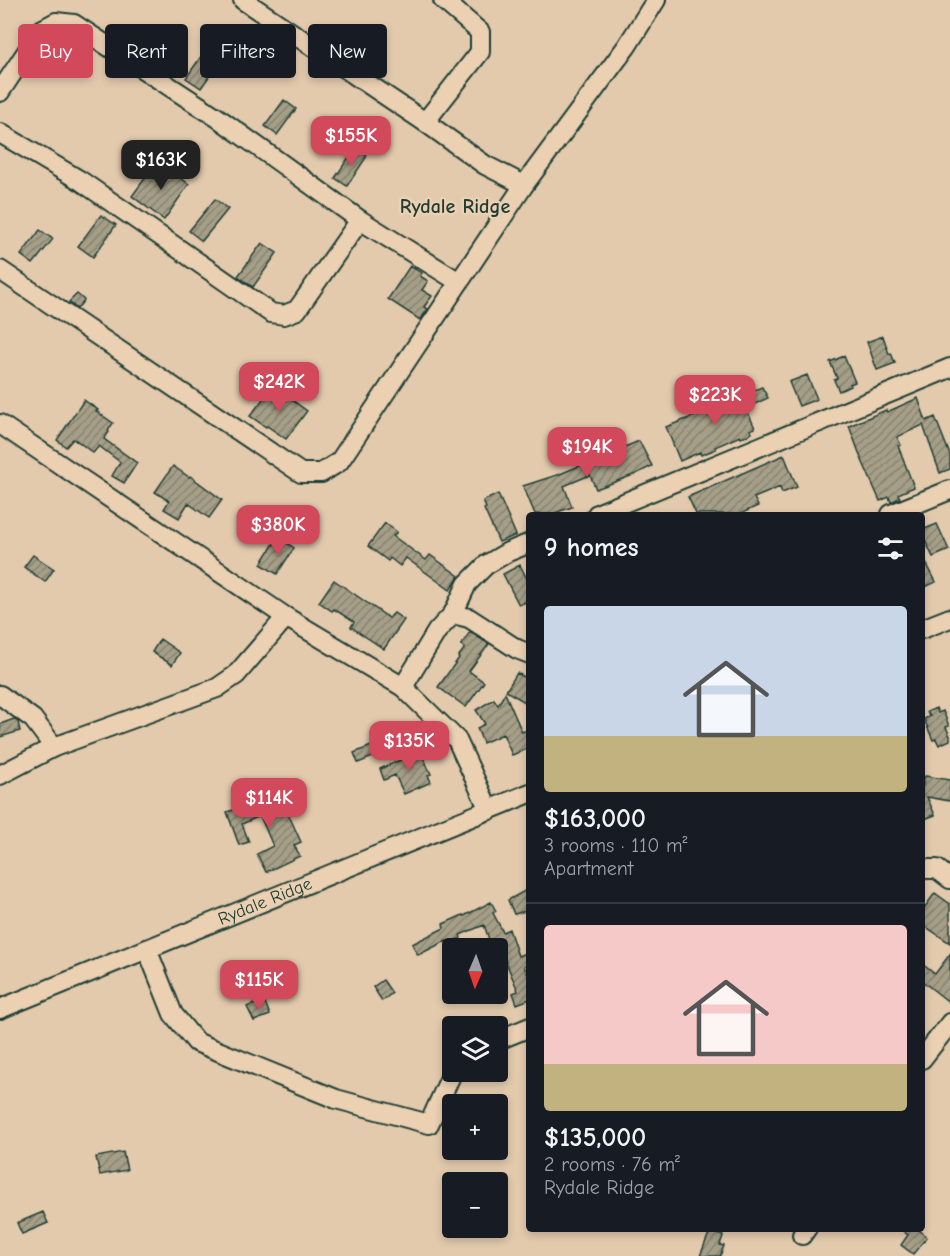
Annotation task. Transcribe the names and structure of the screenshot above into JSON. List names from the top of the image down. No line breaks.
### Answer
{"streets":{"street":["Rydale Ridge"]},"districts":["Rydale Ridge"],"north":"bottom","page":{"chip":["Buy","Rent","Filters","New"],"price":["$155K","$163K","$242K","$223K","$194K","$380K","$135K","$114K","$115K"],"heading":"9 homes","list":[{"name":"$163,000","note":"3 rooms · 110 m² · Apartment"},{"name":"$135,000","note":"2 rooms · 76 m² · Rydale Ridge"}],"map_buttons":["+","−"]}}
